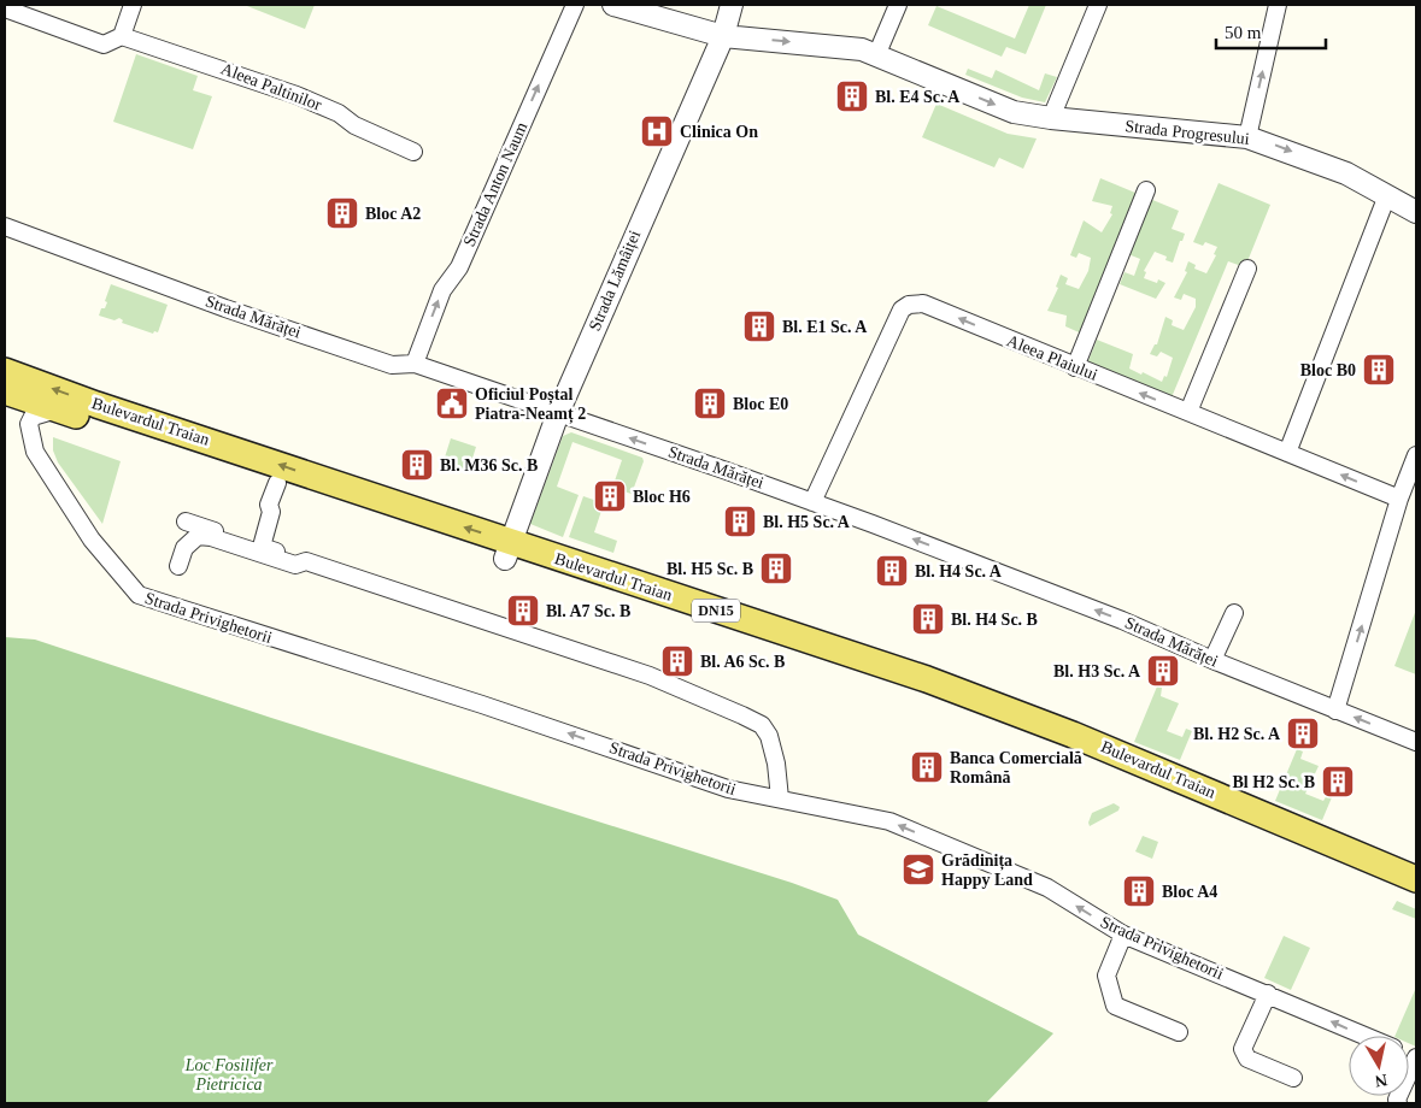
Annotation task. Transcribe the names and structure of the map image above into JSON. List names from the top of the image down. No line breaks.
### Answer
{"streets":{"main road":["Bulevardul Traian","DN15"],"street":["Aleea Paltinilor","Strada Progresului","Strada Anton Naum","Strada Lămâiței","Strada Mărăței","Aleea Plaiului","Strada Privighetorii"]},"crossings":[["Strada Progresului","Strada Lămâiței"],["Strada Anton Naum","Strada Mărăței"],["Strada Lămâiței","Strada Mărăței"],["Strada Lămâiței","Bulevardul Traian"],["Strada Mărăței","Aleea Plaiului"],["Bulevardul Traian","Strada Privighetorii"]],"one_way":["Strada Progresului","Strada Anton Naum","Strada Mărăței"],"parks":["Loc Fosilifer Pietricica"],"places":{"building":["Bl. E4 Sc. A","Bloc A2","Bl. E1 Sc. A","Bloc B0","Bloc E0","Bl. M36 Sc. B","Bloc H6","Bl. H5 Sc. A","Bl. H5 Sc. B","Bl. H4 Sc. A","Bl. A7 Sc. B","Bl. H4 Sc. B","Bl. A6 Sc. B","Bl. H3 Sc. A","Bl. H2 Sc. A","Banca Comercială Română","Bl H2 Sc. B","Bloc A4"],"hospital":["Clinica On"],"public building":["Oficiul Poștal Piatra-Neamț 2"],"school or university":["Grădinița Happy Land"]},"scale_bar":"50 m","north":"bottom"}
